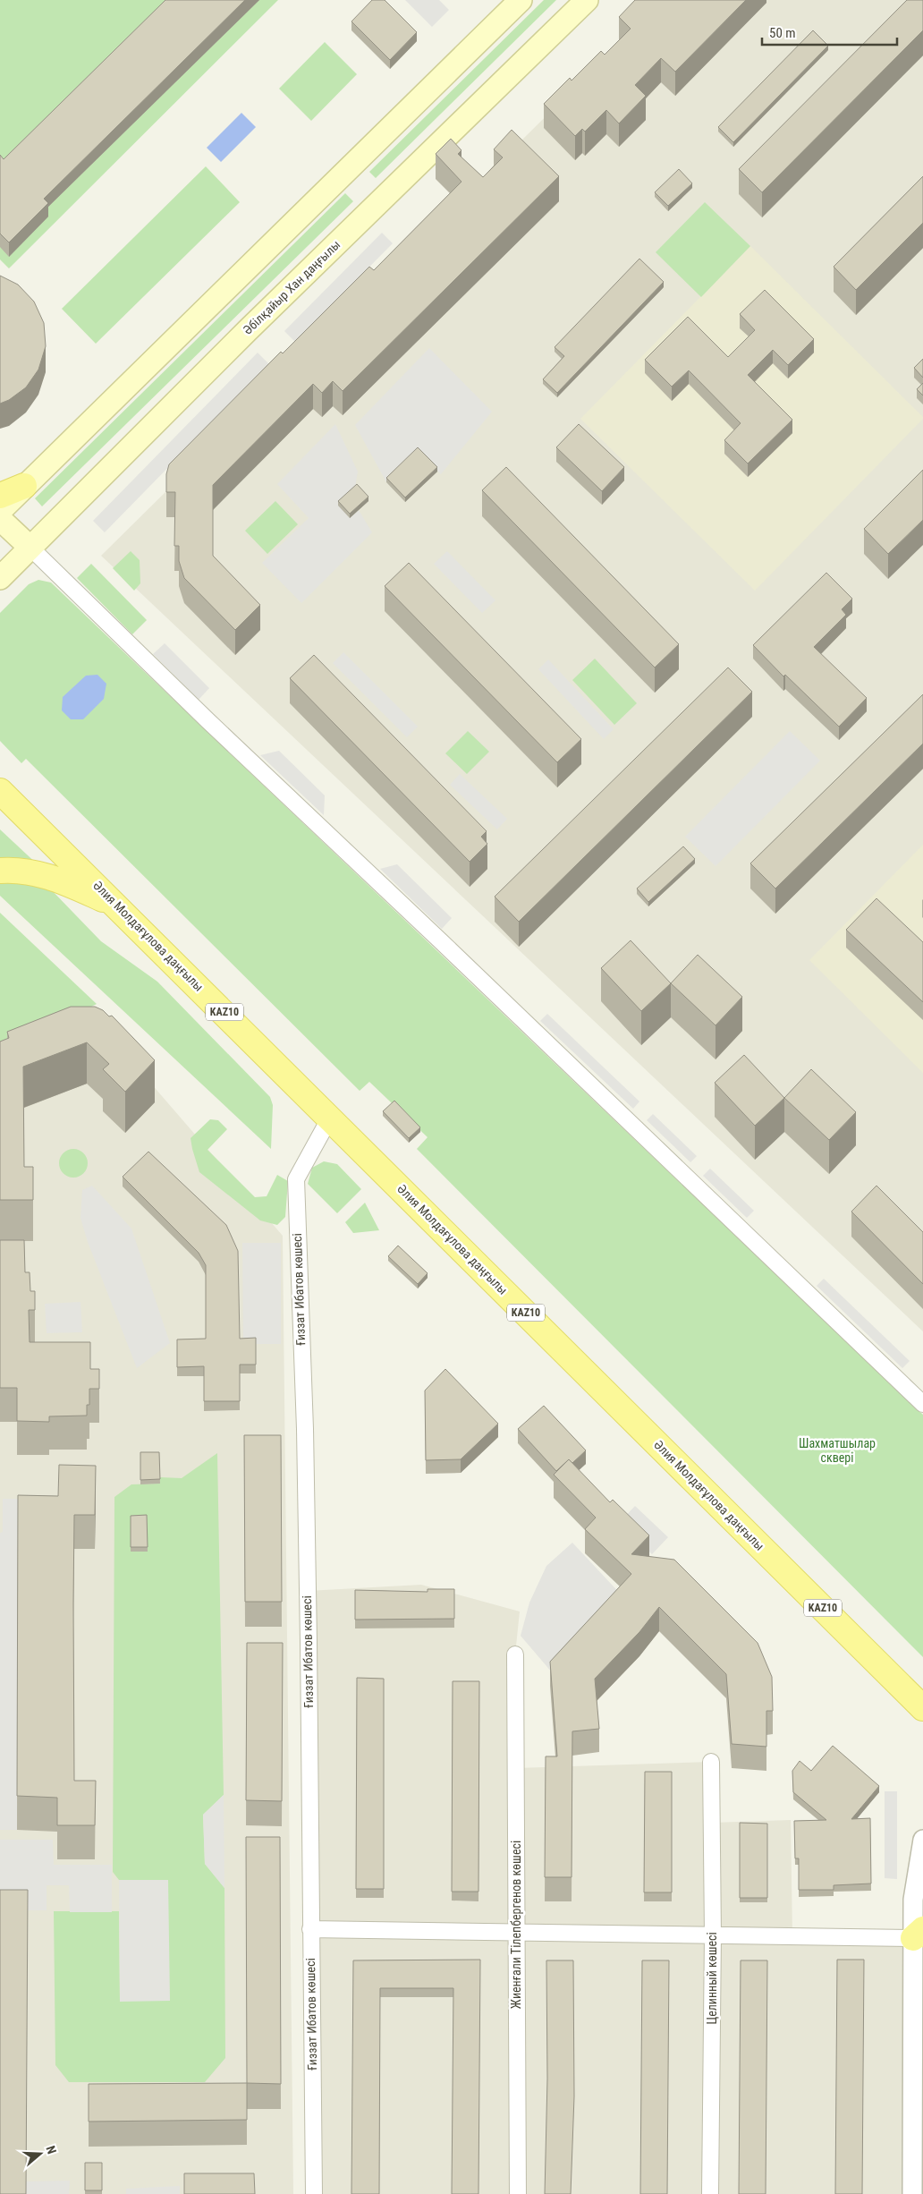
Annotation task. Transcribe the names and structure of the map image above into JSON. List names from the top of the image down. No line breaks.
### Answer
{"streets":{"main road":["Әбілқайыр Хан даңғылы","Әлия Молдағұлова даңғылы","KAZ10"],"street":["Ғиззат Ибатов көшесі","Жиенғали Тілепбергенов көшесі","Целинный көшесі"]},"crossings":[["Әлия Молдағұлова даңғылы","Ғиззат Ибатов көшесі"]],"parks":["Шахматшылар сквері"],"scale_bar":"50 m","north":"right"}
